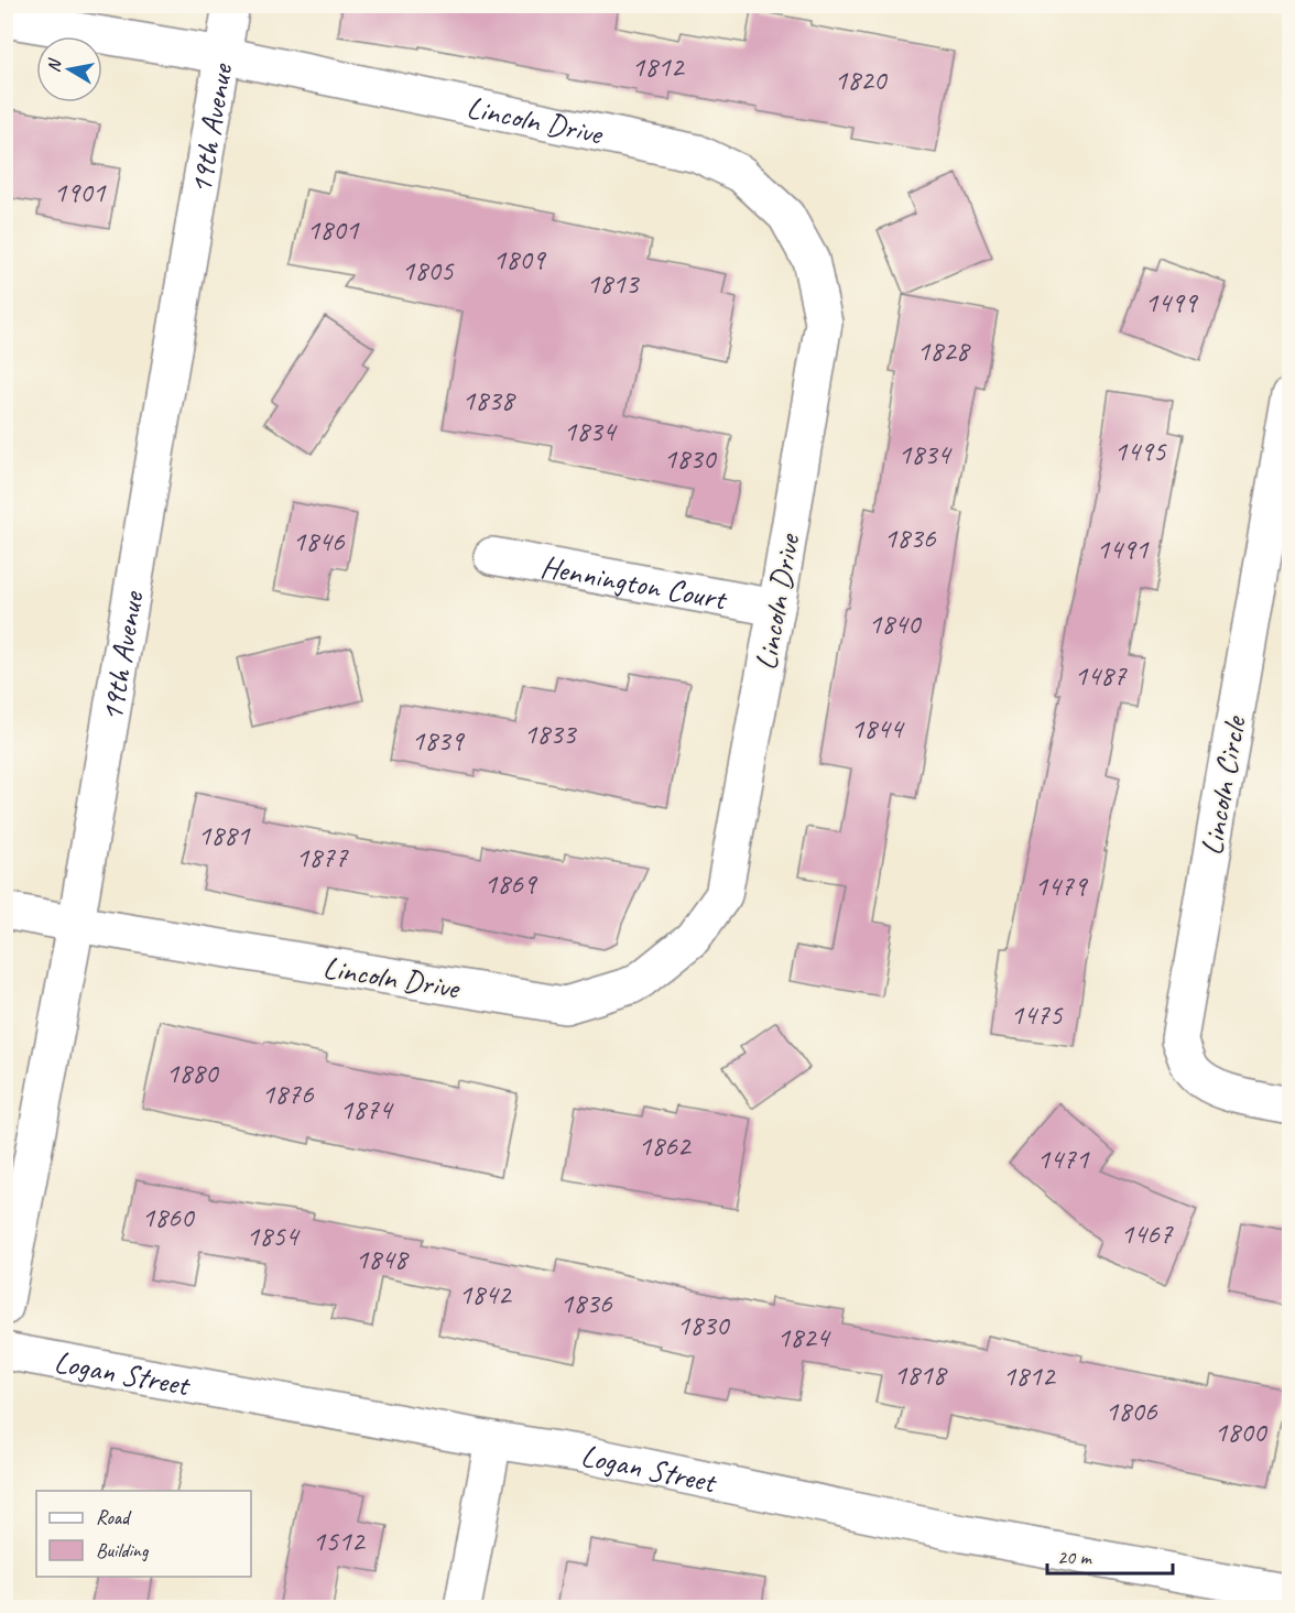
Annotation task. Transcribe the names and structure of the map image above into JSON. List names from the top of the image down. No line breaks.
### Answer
{"streets":{"street":["Lincoln Drive","19th Avenue","Hennington Court","Lincoln Circle","Logan Street"]},"crossings":[["Lincoln Drive","19th Avenue"],["Lincoln Drive","Hennington Court"]],"house_numbers":["1812","1820","1901","1801","1809","1805","1813","1499","1828","1838","1834","1495","1834","1830","1836","1846","1491","1840","1487","1844","1833","1839","1881","1877","1869","1479","1475","1880","1876","1874","1862","1471","1860","1467","1854","1848","1842","1836","1830","1824","1818","1812","1806","1800","1512"],"legend":["Road","Building"],"scale_bar":"20 m","north":"left"}
